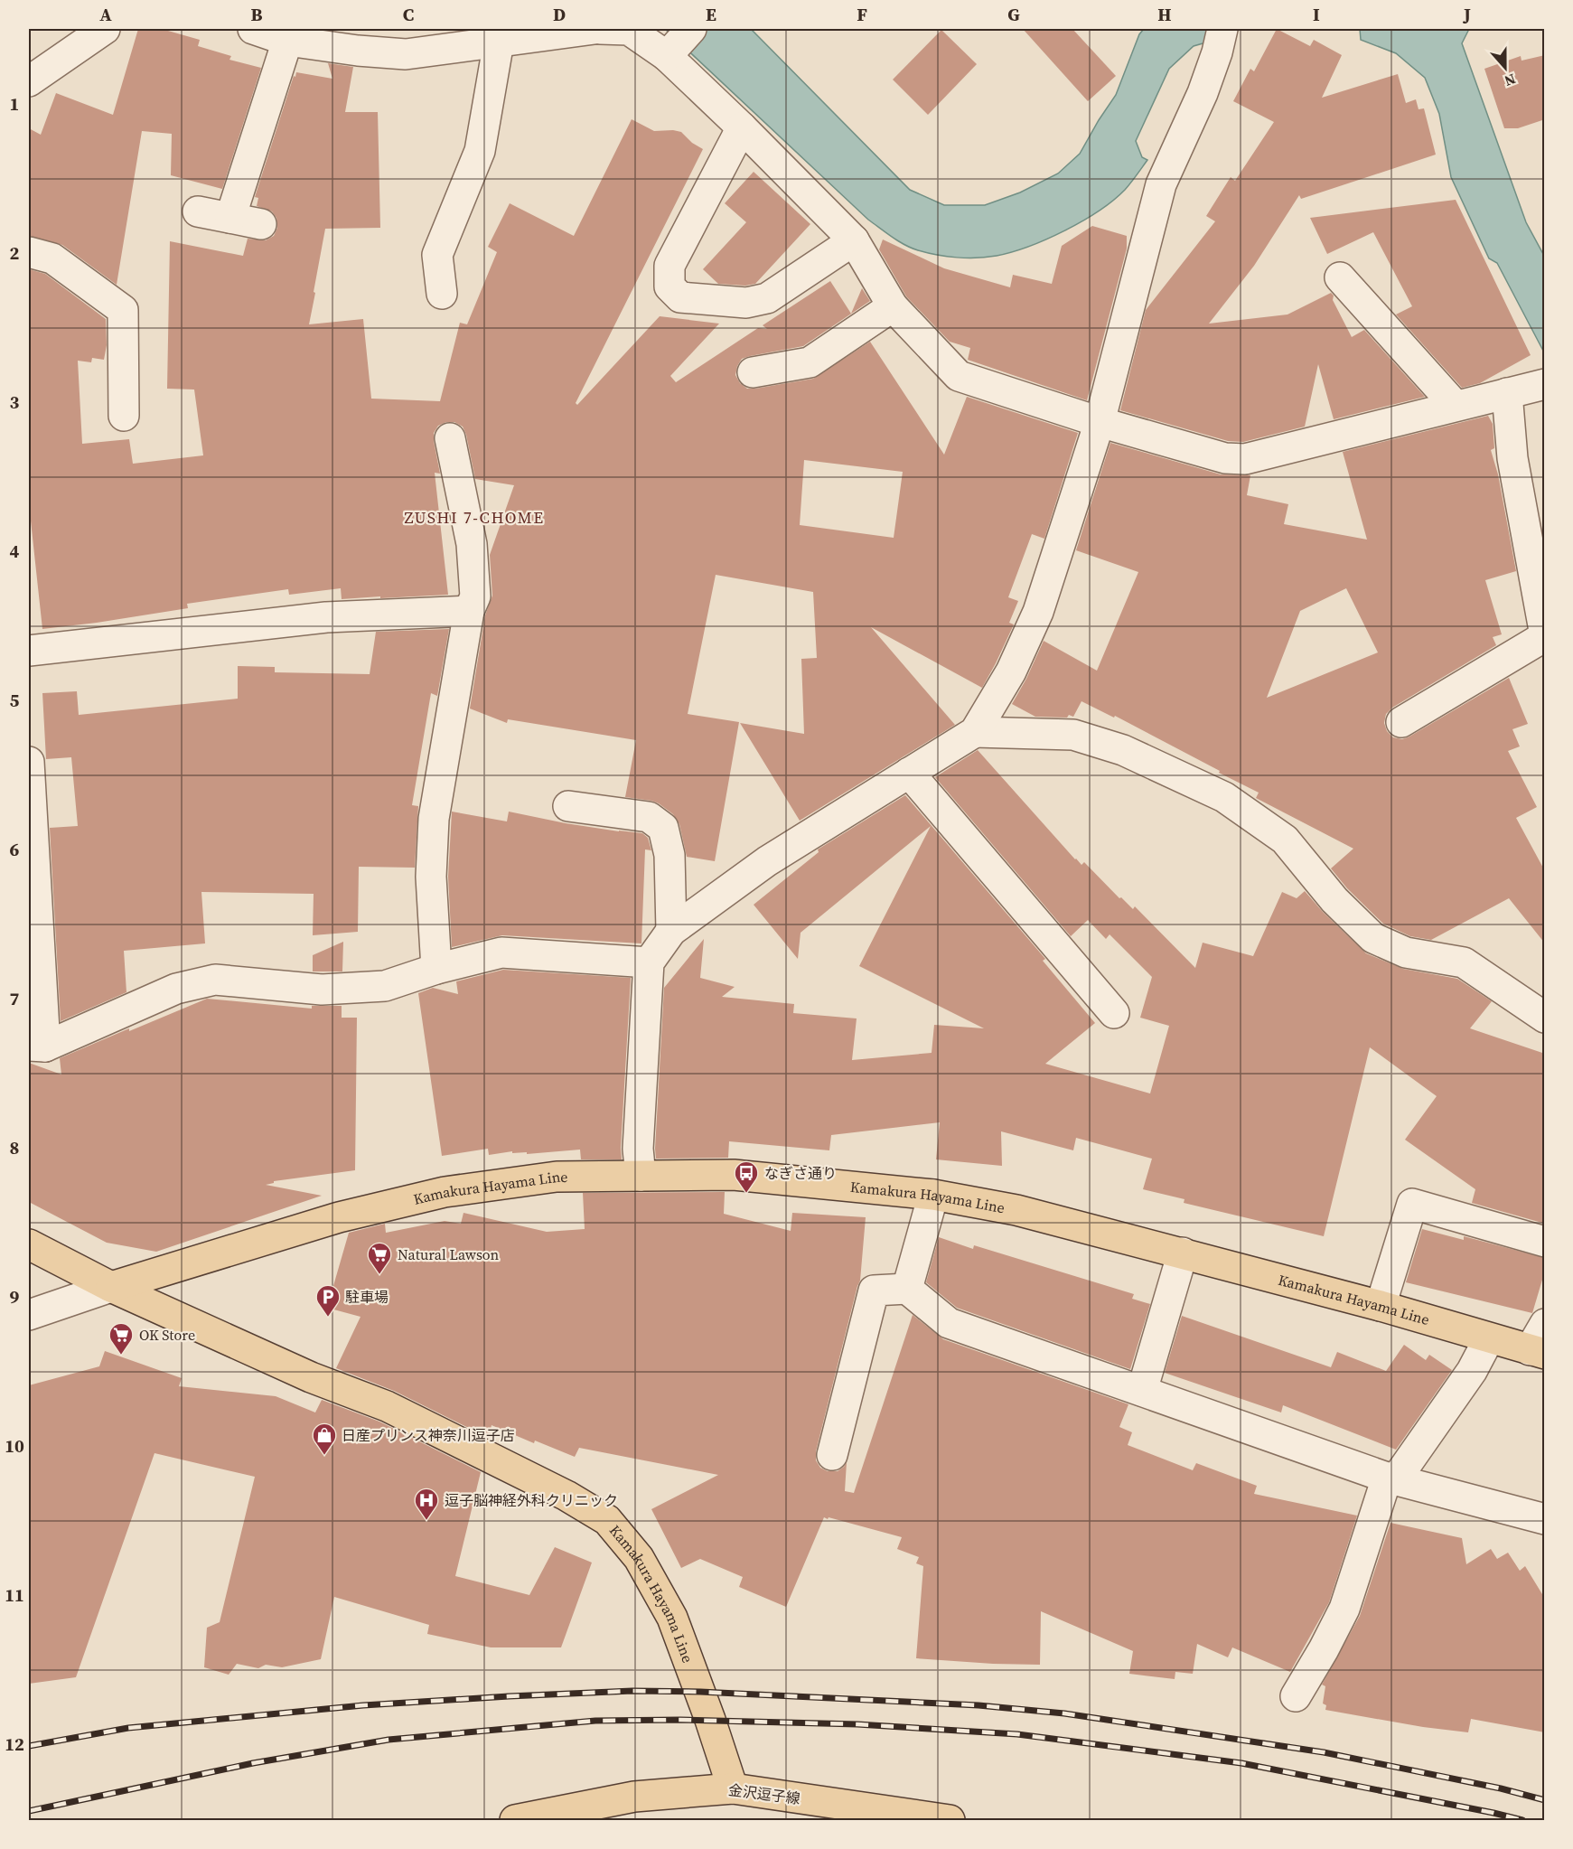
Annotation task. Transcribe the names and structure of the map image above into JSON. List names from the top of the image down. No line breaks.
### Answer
{"streets":{"main road":["Kamakura Hayama Line","金沢逗子線"]},"crossings":[["Kamakura Hayama Line","金沢逗子線"]],"districts":["ZUSHI 7-CHOME"],"places":{"bus stop":["なぎさ通り"],"supermarket":["Natural Lawson","OK Store"],"parking":["駐車場"],"shop":["日産プリンス神奈川逗子店"],"hospital":["逗子脳神経外科クリニック"]},"north":"bottom","grid":{"columns":["A","B","C","D","E","F","G","H","I","J"],"rows":["1","2","3","4","5","6","7","8","9","10","11","12"]}}
